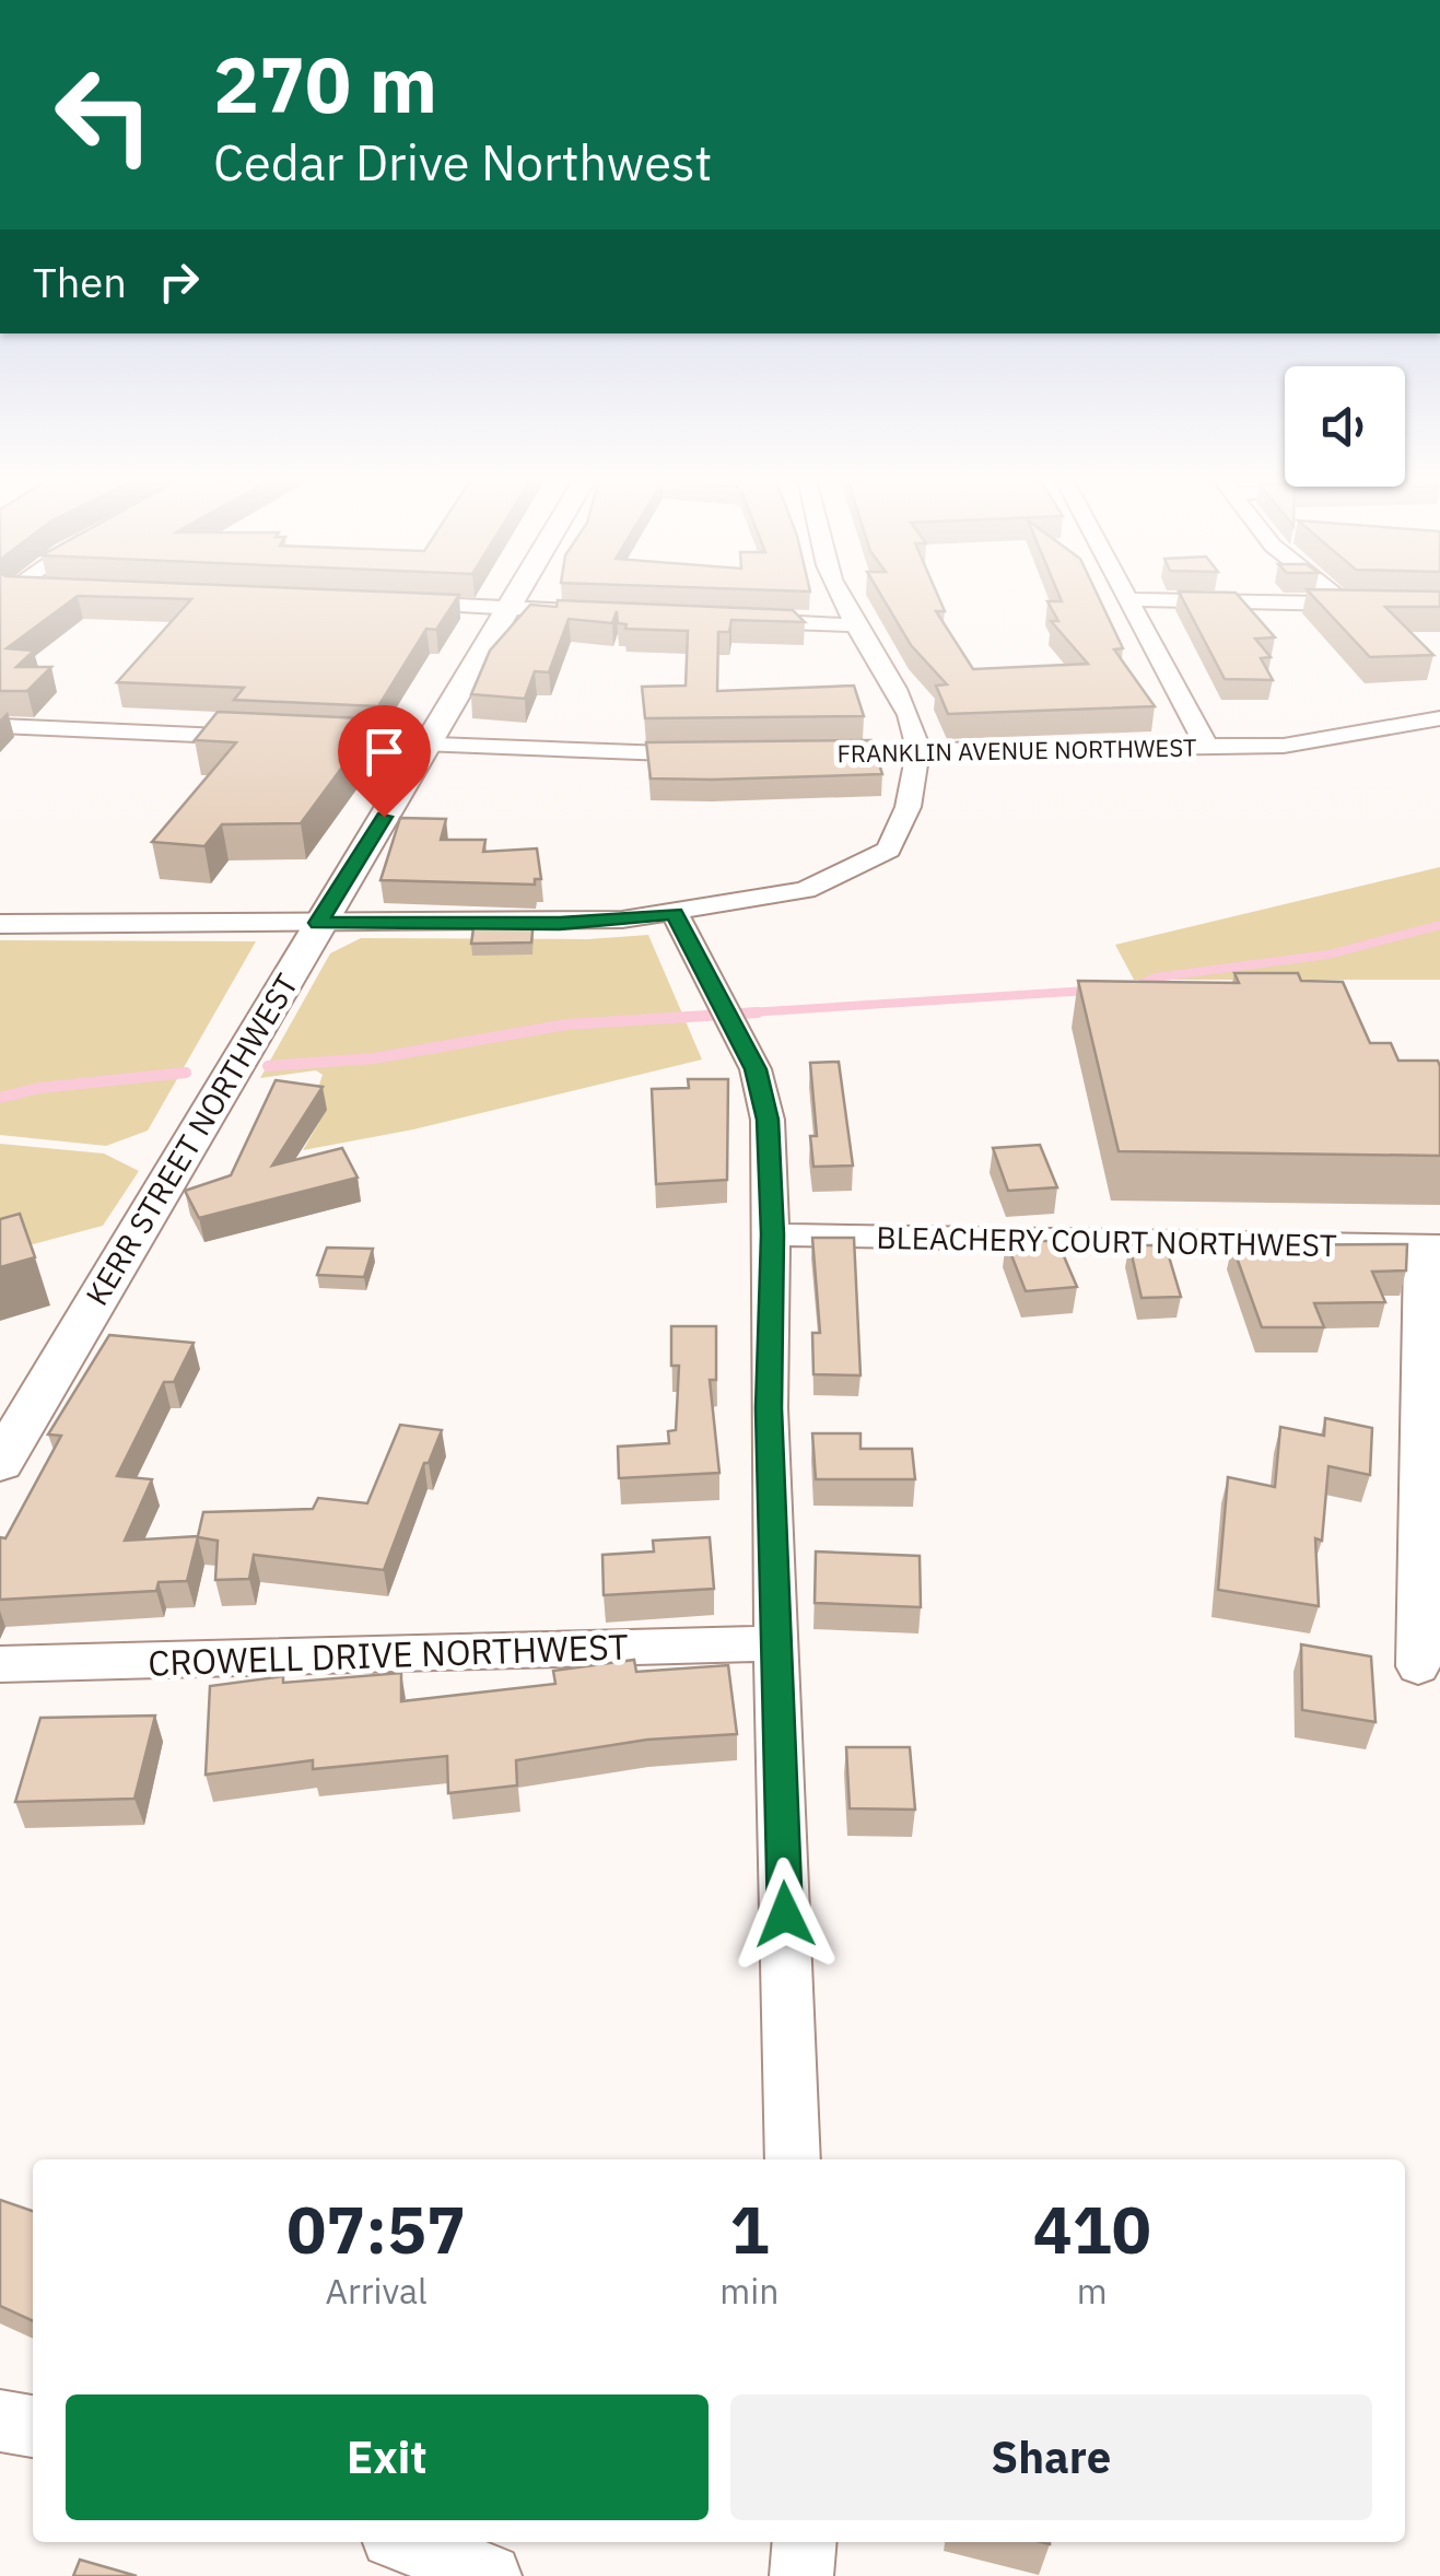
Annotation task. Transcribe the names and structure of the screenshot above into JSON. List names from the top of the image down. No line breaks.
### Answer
{"streets":{"street":["FRANKLIN AVENUE NORTHWEST","KERR STREET NORTHWEST","BLEACHERY COURT NORTHWEST","CROWELL DRIVE NORTHWEST"]},"page":{"turn":["270 m","Cedar Drive Northwest"],"then":"Then","eta":["07:57","Arrival","1","min","410","m"],"buttons":["Exit","Share"]}}
